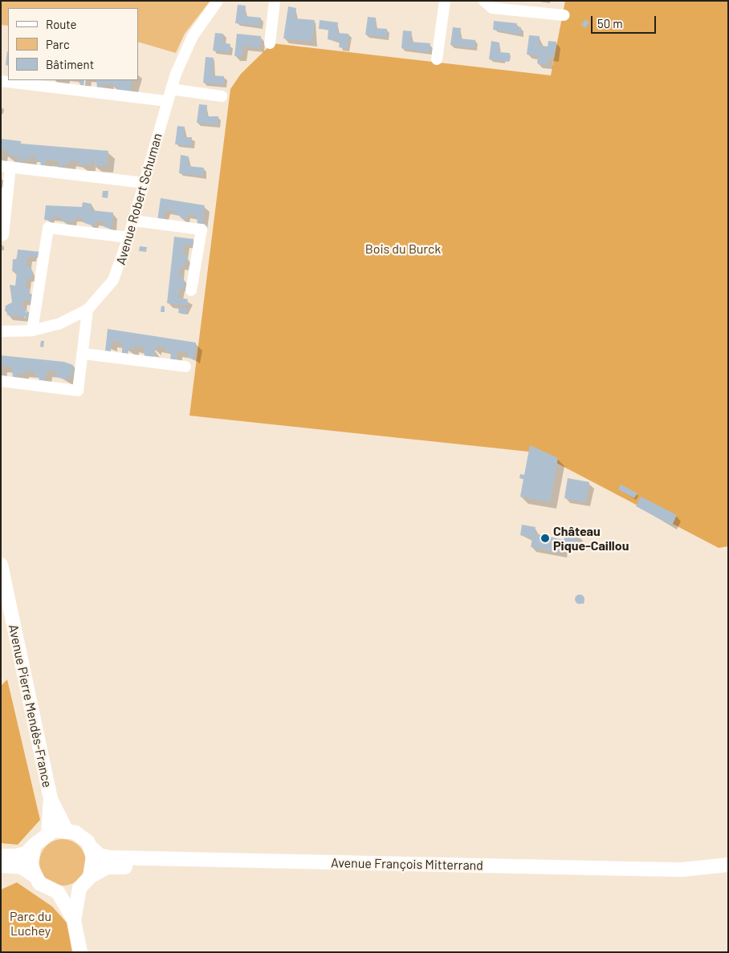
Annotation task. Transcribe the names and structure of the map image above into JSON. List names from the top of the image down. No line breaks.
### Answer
{"streets":{"main road":["Avenue Pierre Mendès-France","Avenue François Mitterrand"],"street":["Avenue Robert Schuman"]},"parks":["Bois du Burck","Parc du Luchey"],"places":["Château Pique-Caillou"],"legend":["Route","Parc","Bâtiment"],"scale_bar":"50 m"}
